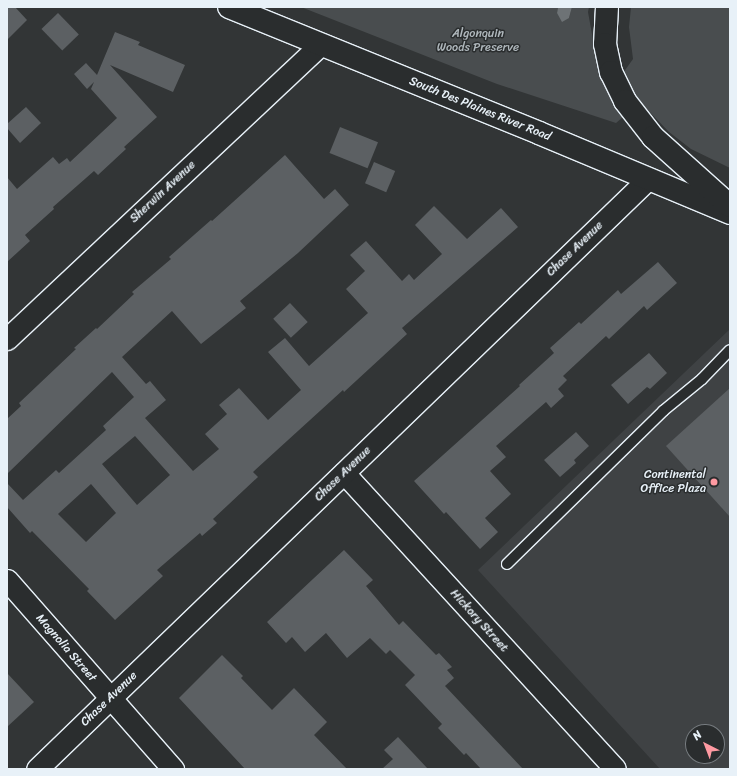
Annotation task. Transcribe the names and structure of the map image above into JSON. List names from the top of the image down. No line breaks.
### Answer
{"streets":{"main road":["South Des Plaines River Road"],"street":["Sherwin Avenue","Chase Avenue","Hickory Street","Magnolia Street"]},"crossings":[["South Des Plaines River Road","Sherwin Avenue"],["South Des Plaines River Road","Chase Avenue"],["Chase Avenue","Hickory Street"],["Chase Avenue","Magnolia Street"]],"parks":["Algonquin Woods Preserve"],"places":["Continental Office Plaza"],"north":"top left"}
